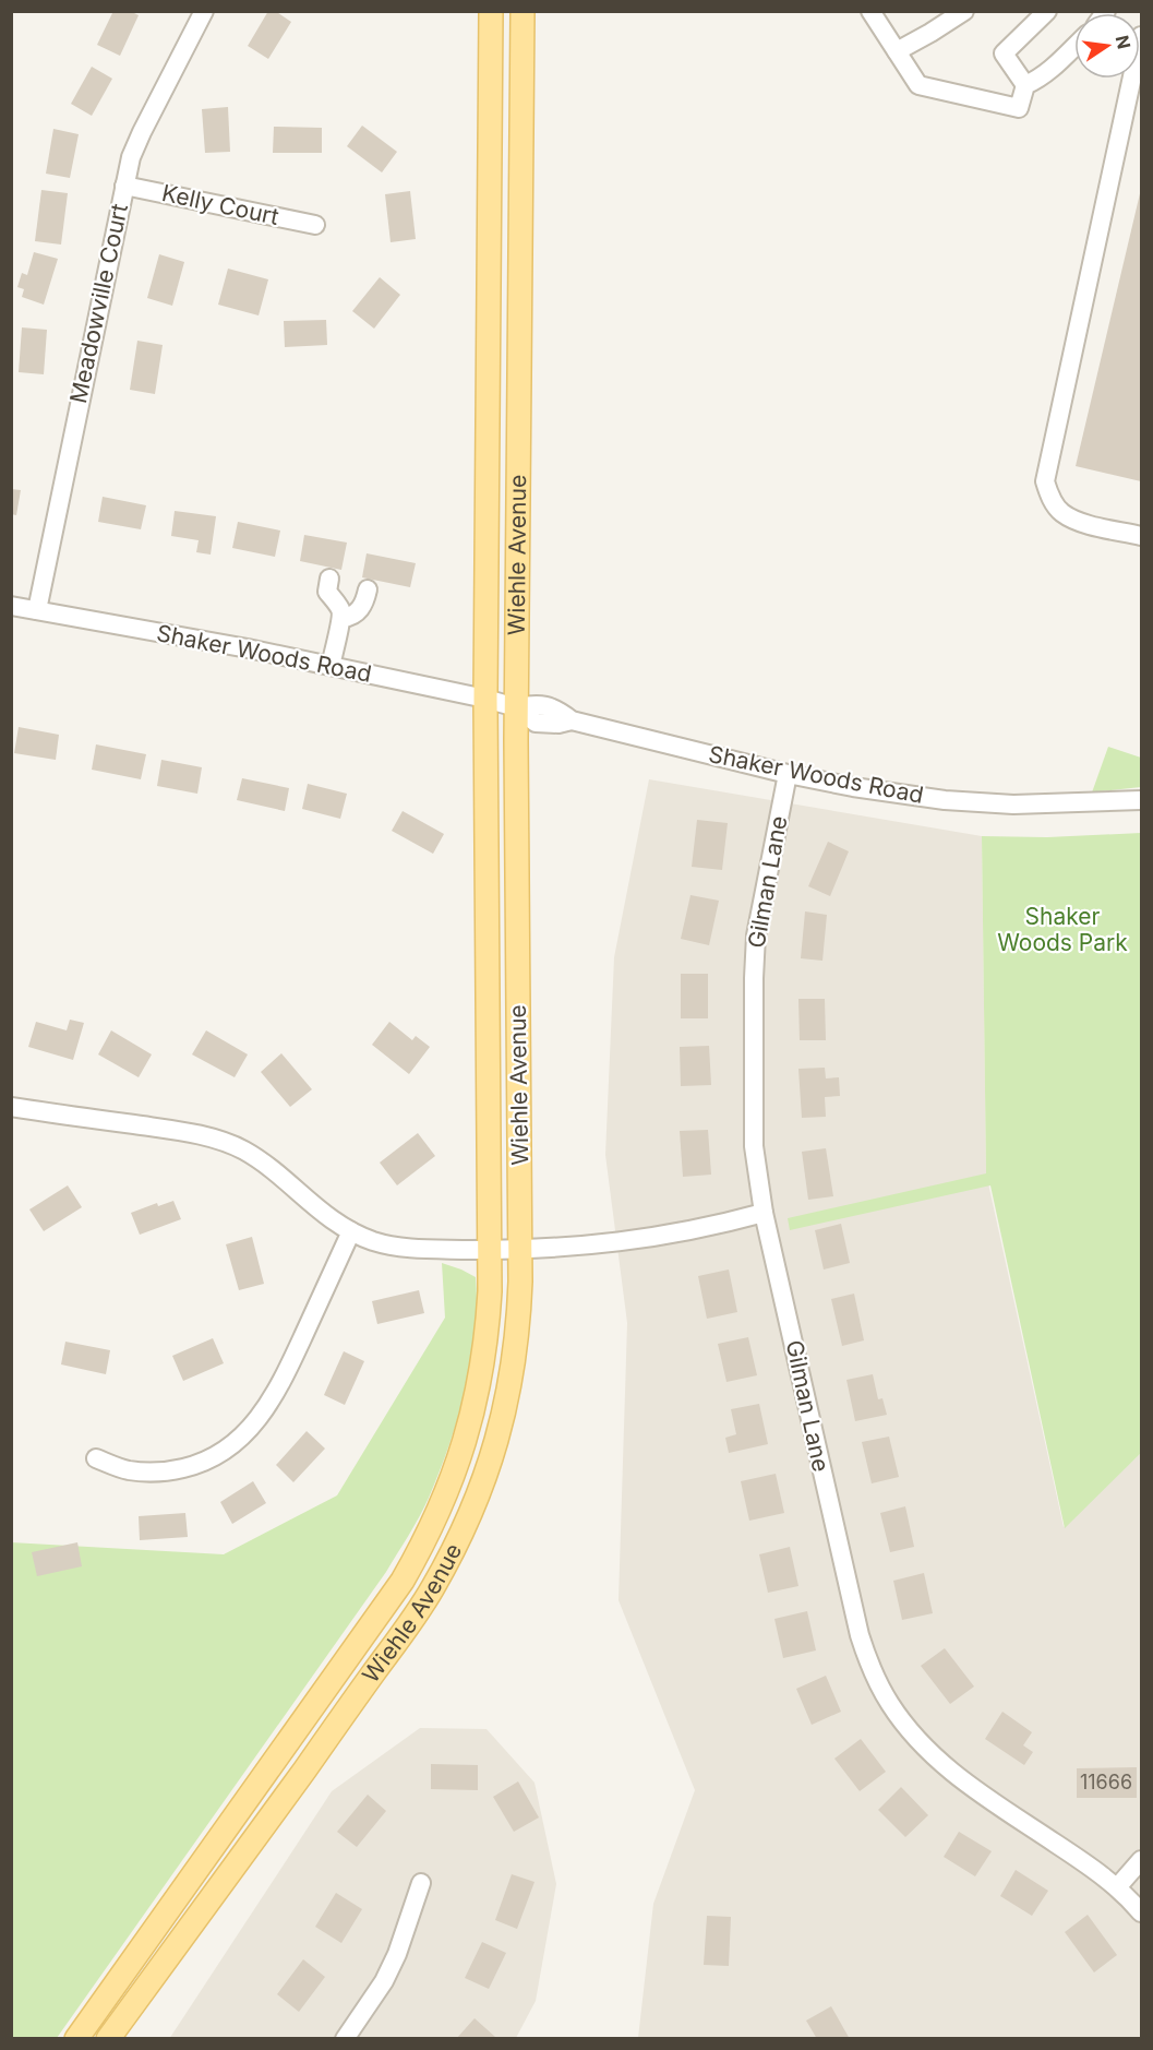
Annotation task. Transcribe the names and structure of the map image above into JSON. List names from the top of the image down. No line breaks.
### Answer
{"streets":{"main road":["Wiehle Avenue"],"street":["Kelly Court","Meadowville Court","Shaker Woods Road","Gilman Lane"]},"crossings":[["Kelly Court","Meadowville Court"],["Meadowville Court","Shaker Woods Road"],["Wiehle Avenue","Shaker Woods Road"],["Shaker Woods Road","Gilman Lane"]],"parks":["Shaker Woods Park"],"house_numbers":["11666"],"north":"right"}
